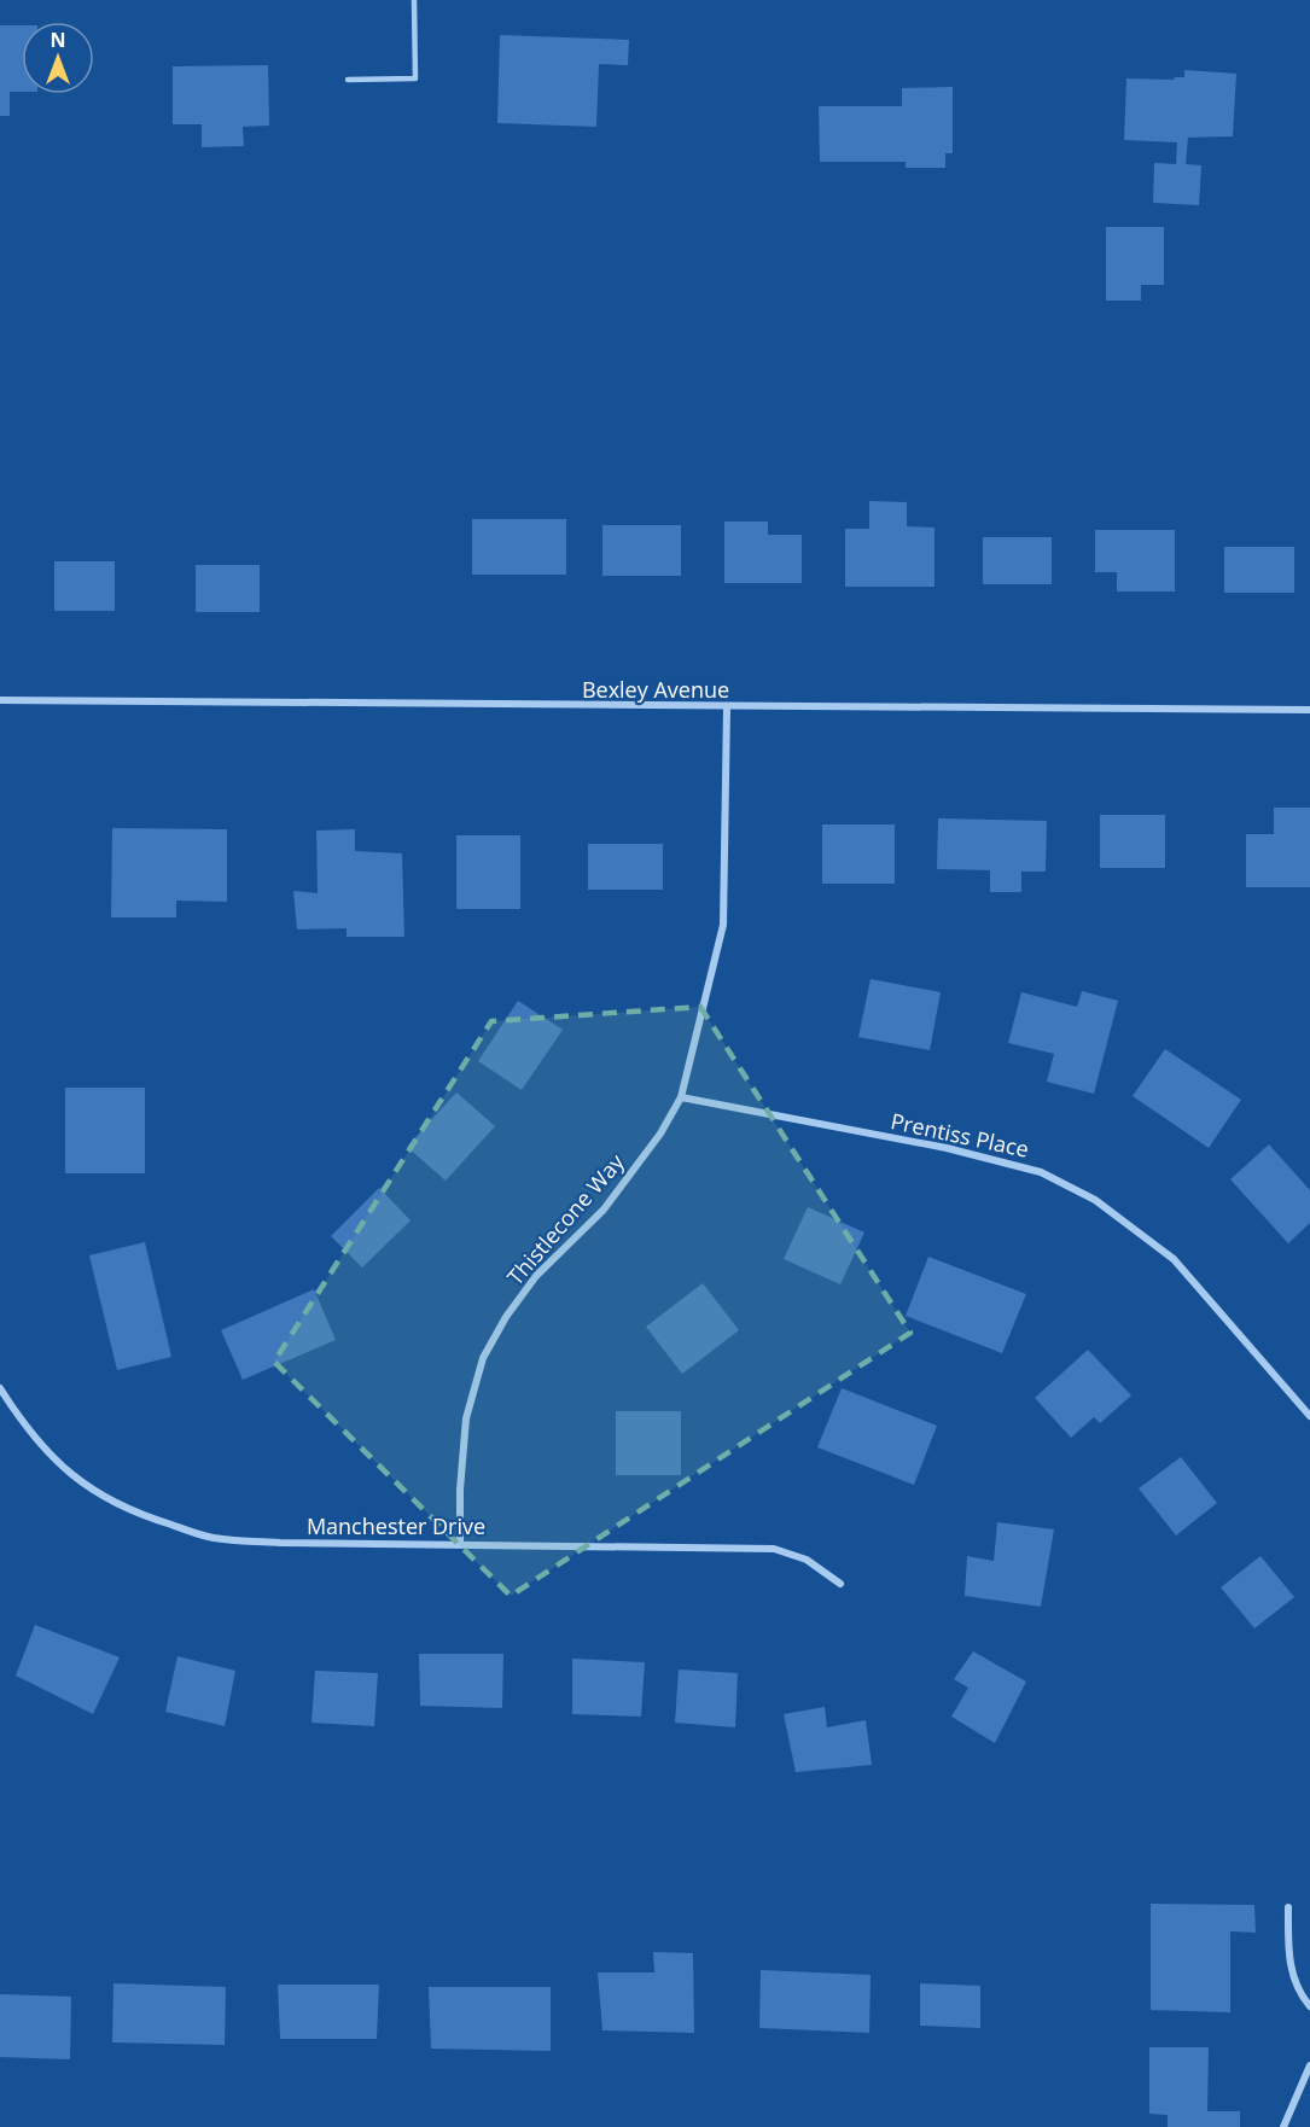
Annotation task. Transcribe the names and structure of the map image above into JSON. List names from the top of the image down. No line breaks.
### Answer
{"streets":{"street":["Bexley Avenue","Prentiss Place","Thistlecone Way","Manchester Drive"]},"crossings":[["Bexley Avenue","Thistlecone Way"],["Prentiss Place","Thistlecone Way"],["Thistlecone Way","Manchester Drive"]],"north":"top"}
